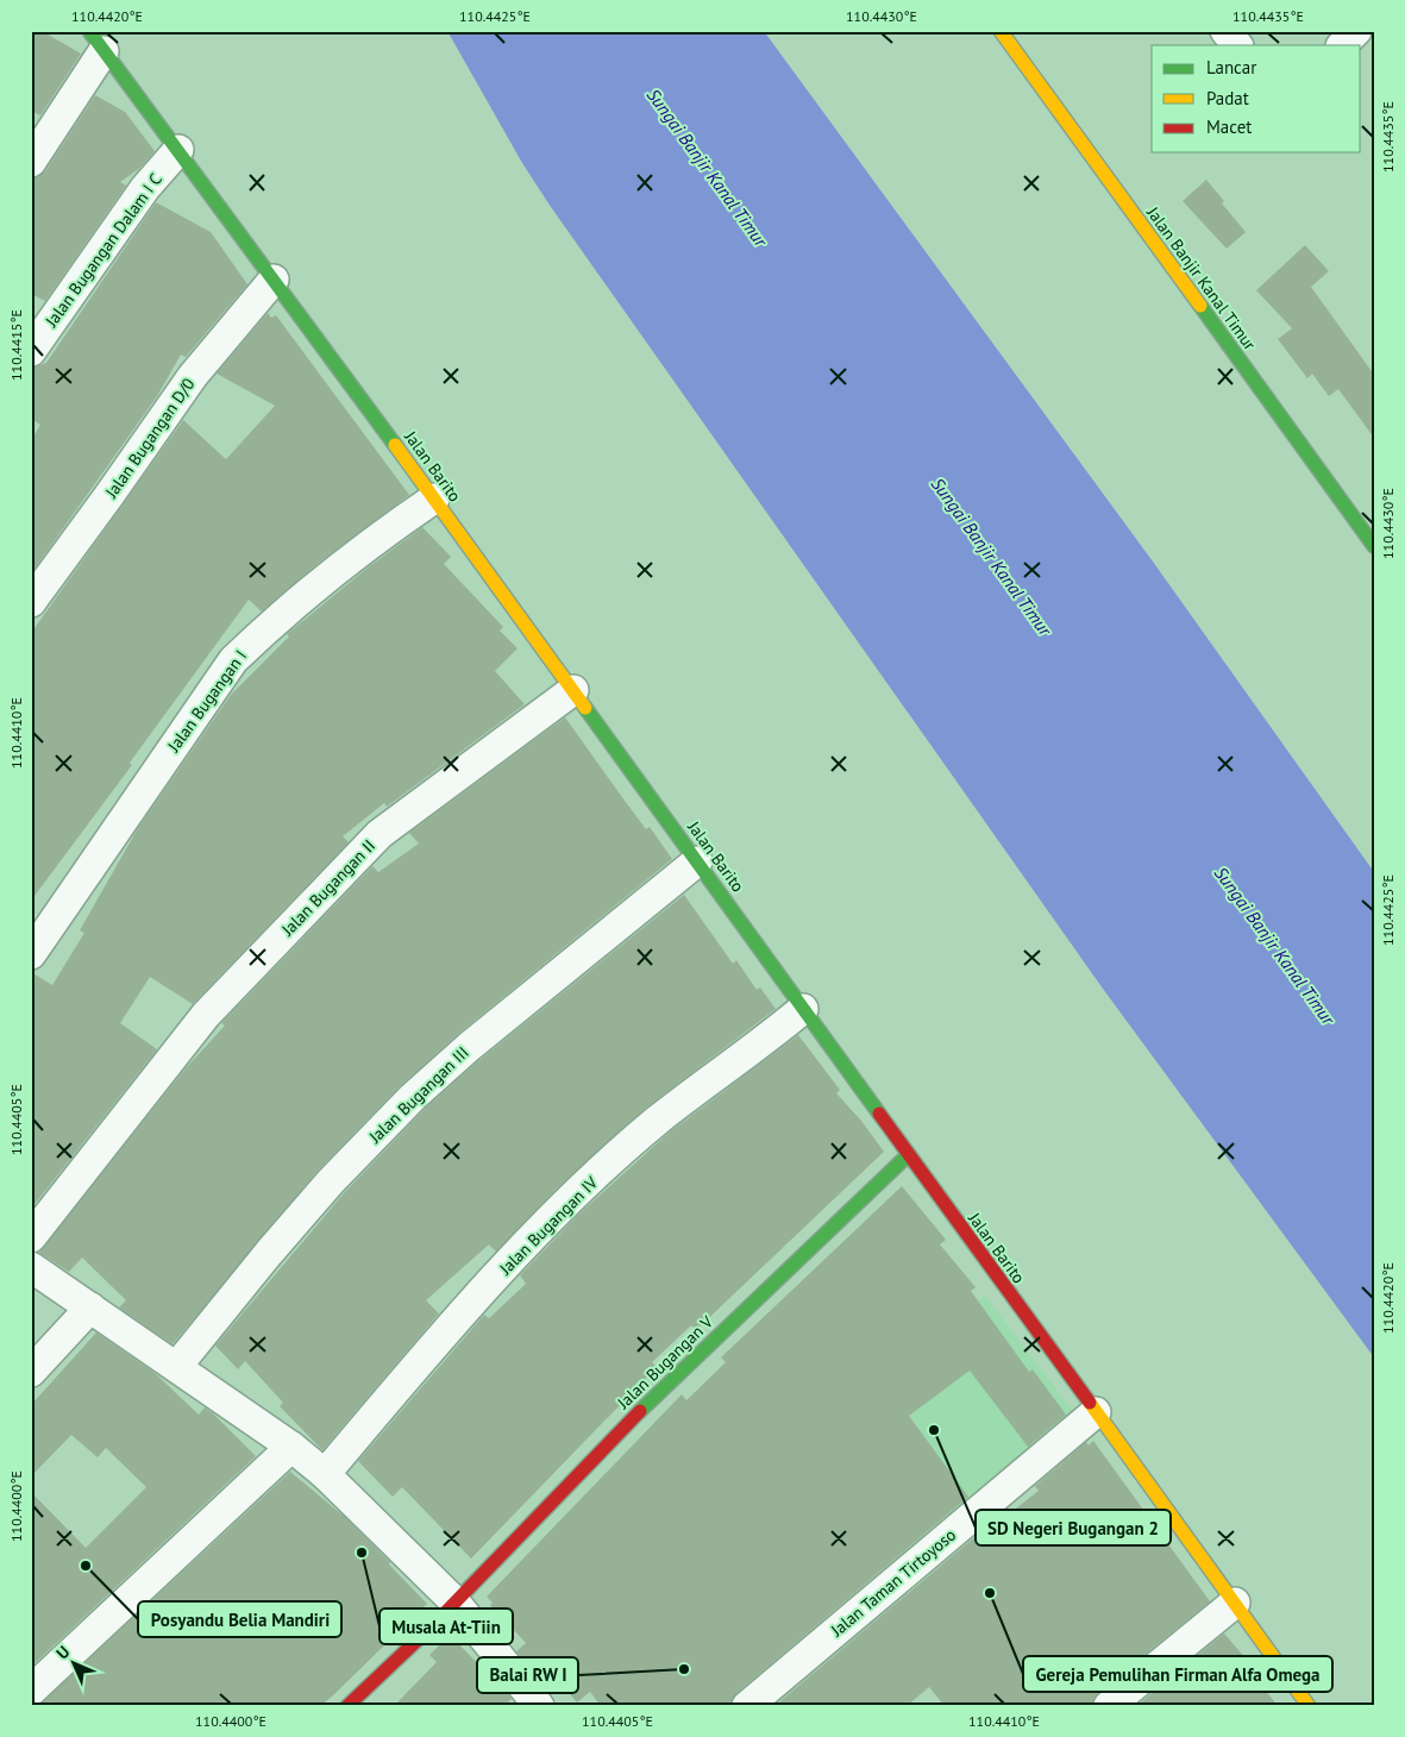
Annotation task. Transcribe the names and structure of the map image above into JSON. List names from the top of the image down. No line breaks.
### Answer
{"streets":{"street":["Jalan Bugangan Dalam I C","Jalan Banjir Kanal Timur","Jalan Bugangan D/0","Jalan Barito","Jalan Bugangan I","Jalan Bugangan II","Jalan Bugangan III","Jalan Bugangan IV","Jalan Bugangan V","Jalan Taman Tirtoyoso"]},"crossings":[["Jalan Bugangan Dalam I C","Jalan Barito"],["Jalan Bugangan D/0","Jalan Barito"],["Jalan Barito","Jalan Bugangan I"],["Jalan Barito","Jalan Bugangan II"],["Jalan Barito","Jalan Bugangan III"],["Jalan Barito","Jalan Bugangan IV"],["Jalan Barito","Jalan Bugangan V"],["Jalan Barito","Jalan Taman Tirtoyoso"]],"water":["Sungai Banjir Kanal Timur"],"places":["SD Negeri Bugangan 2","Musala At-Tiin","Posyandu Belia Mandiri","Gereja Pemulihan Firman Alfa Omega","Balai RW I"],"legend":["Lancar","Padat","Macet"],"north":"top left","coordinates":["110.4420°E","110.4425°E","110.4430°E","110.4435°E","110.4415°E","110.4410°E","110.4405°E","110.4400°E"]}
